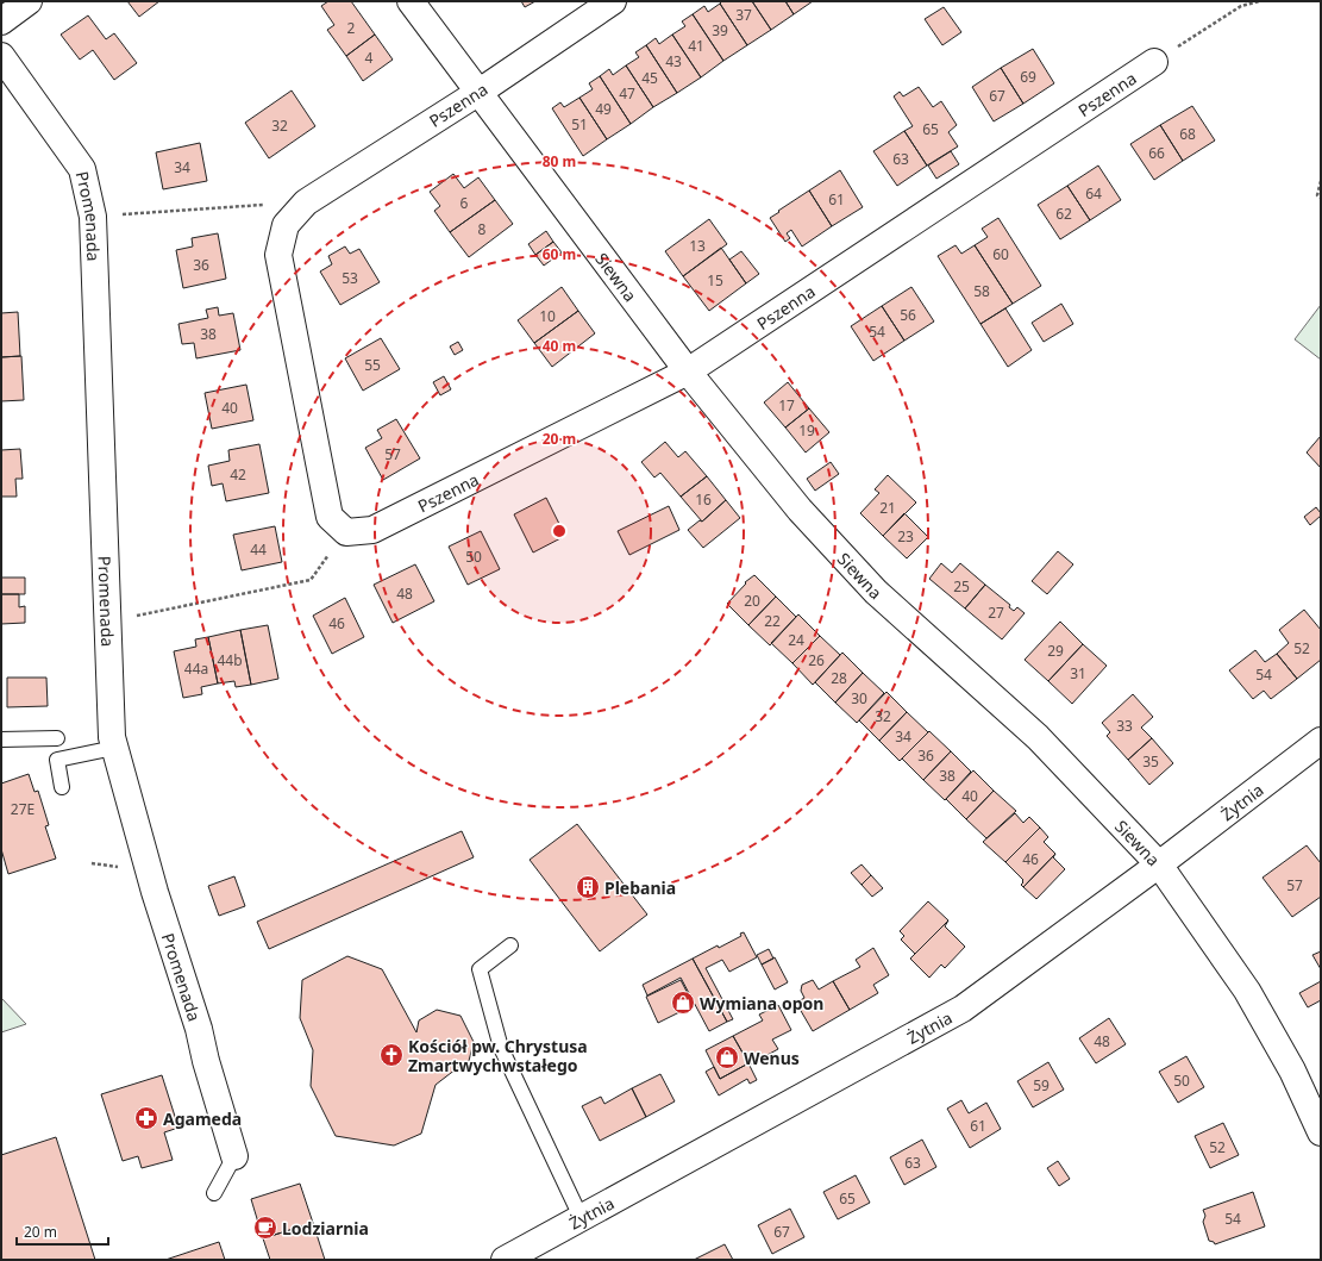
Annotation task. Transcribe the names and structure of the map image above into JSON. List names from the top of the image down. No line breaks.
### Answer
{"streets":{"street":["Pszenna","Promenada","Siewna","Żytnia"]},"crossings":[["Pszenna","Siewna"],["Siewna","Żytnia"]],"places":{"building":["Plebania"],"shop":["Wymiana opon","Wenus"],"church":["Kościół pw. Chrystusa Zmartwychwstałego"],"pharmacy":["Agameda"],"cafe":["Lodziarnia"]},"house_numbers":["37","2","39","41","4","43","69","45","47","67","49","51","32","65","68","66","63","34","64","61","6","62","8","13","60","36","53","15","58","56","10","54","38","55","17","40","19","57","42","16","21","23","44","50","25","48","20","27","22","46","24","52","29","44b","26","44a","31","54","28","30","32","33","34","36","35","38","40","27E","46","57","48","50","59","61","52","63","65","54","67"],"scale_bar":"20 m","rings":["80 m","60 m","40 m","20 m"]}
